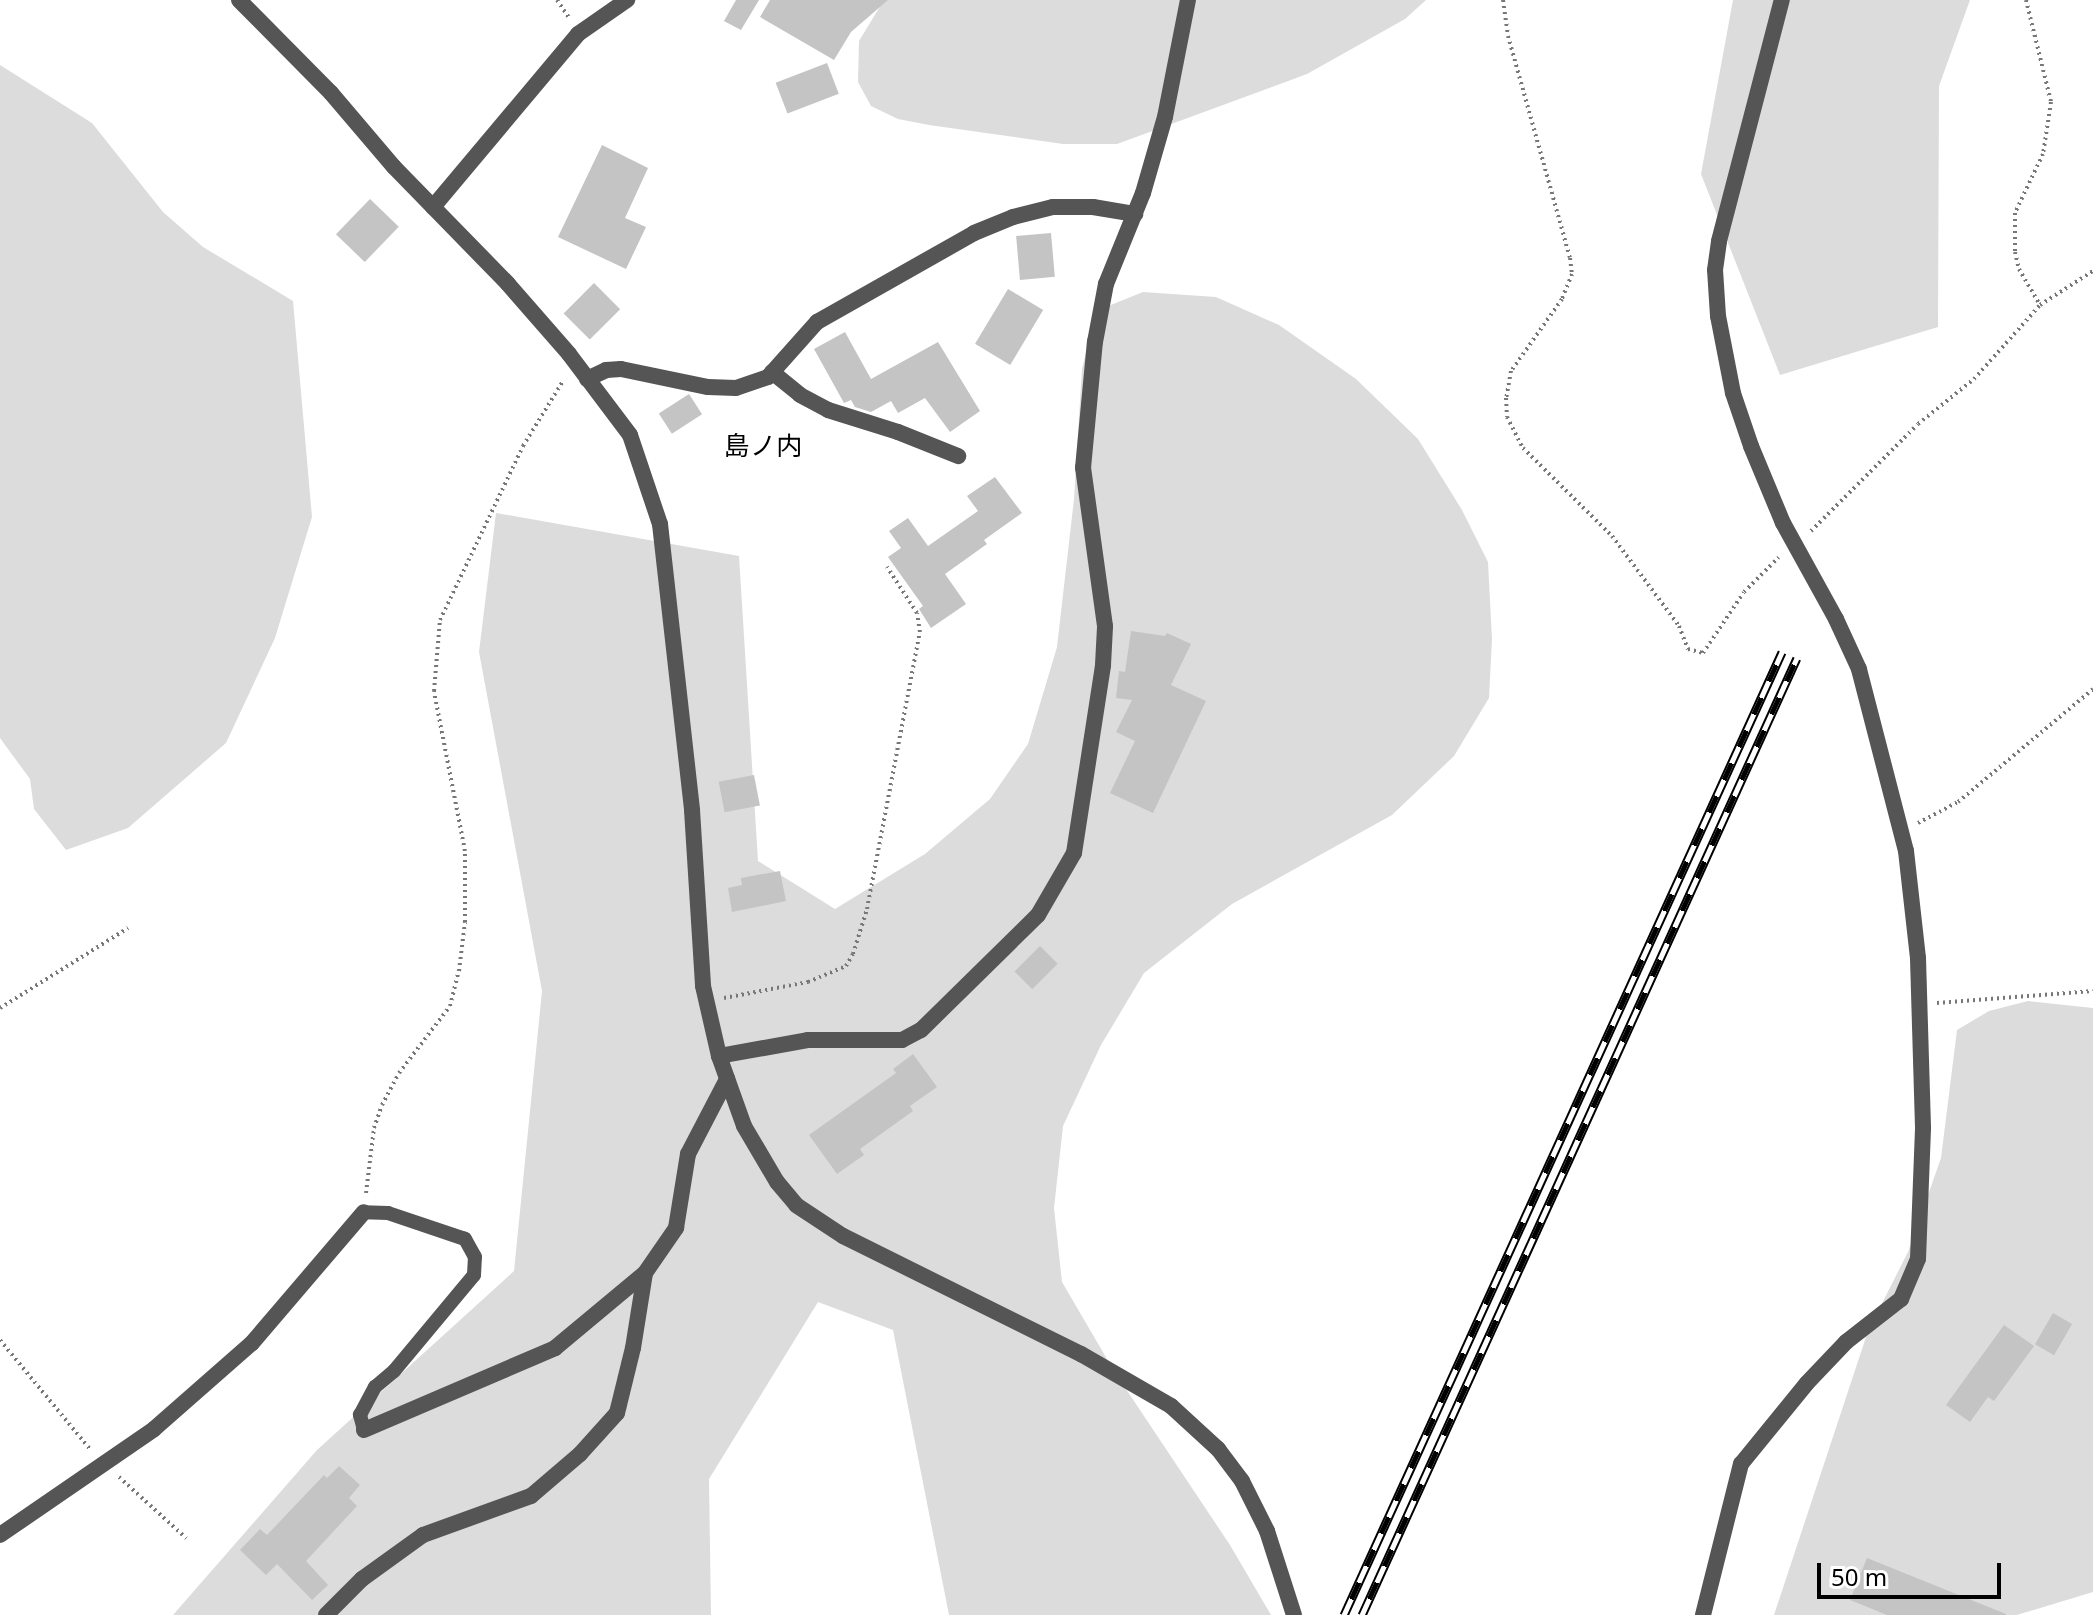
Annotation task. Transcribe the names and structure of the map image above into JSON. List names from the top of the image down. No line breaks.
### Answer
{"districts":["島ノ内"],"scale_bar":"50 m"}
